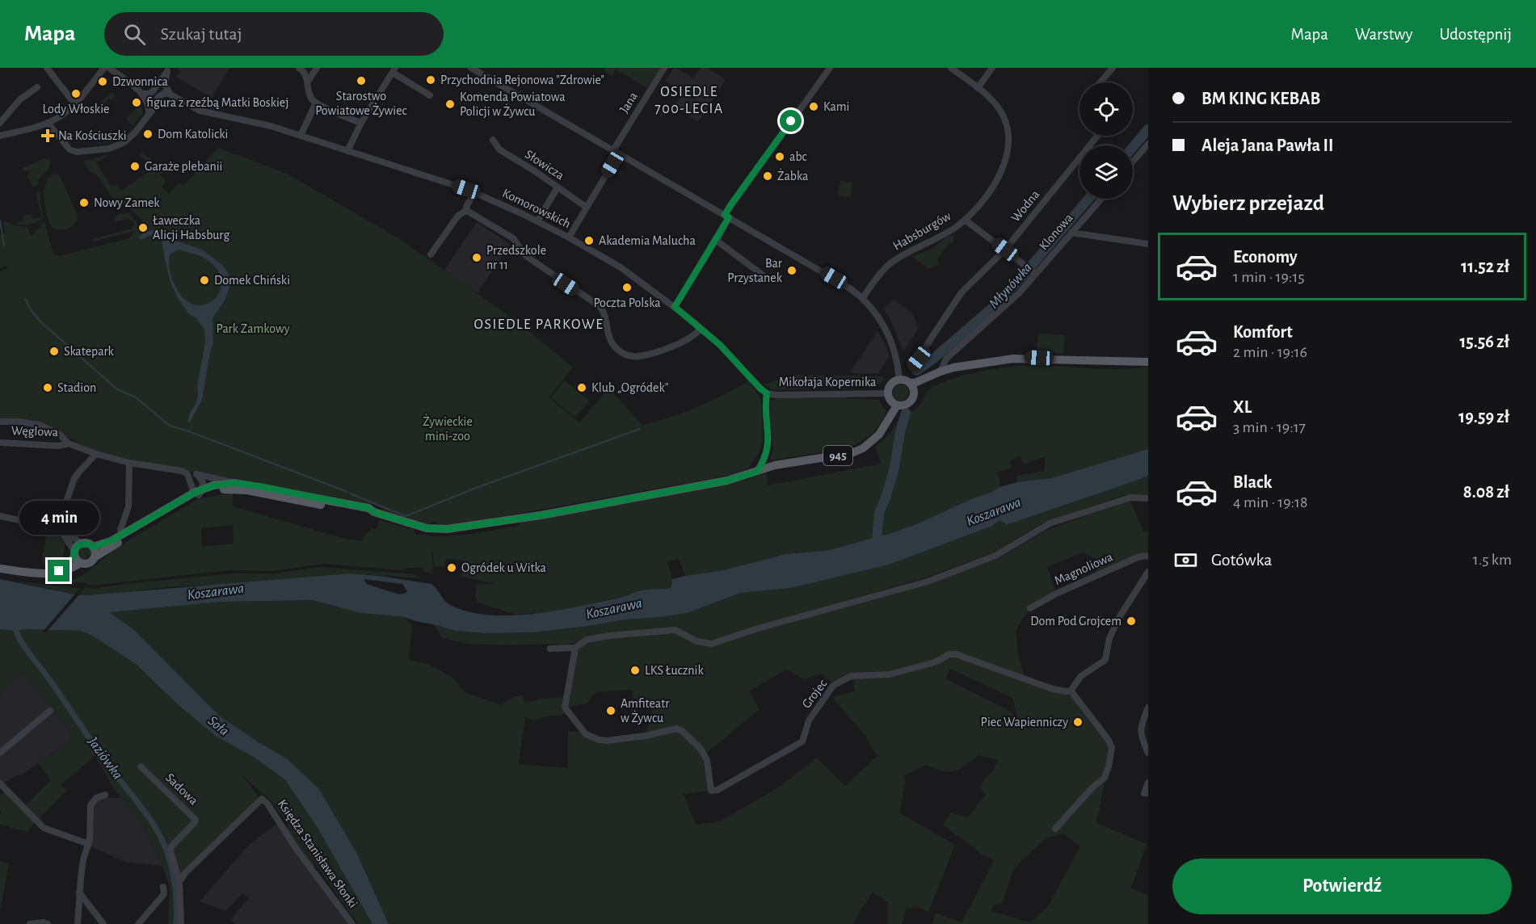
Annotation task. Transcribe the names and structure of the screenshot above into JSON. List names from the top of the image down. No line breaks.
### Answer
{"streets":{"main road":["945"],"street":["Jana","Słowicza","Wodna","Komorowskich","Habsburgów","Klonowa","Mikołaja Kopernika","Węglowa","Magnoliowa","Grojec","Sadowa","Księdza Stanisława Słonki"]},"crossings":[["Komorowskich","Mikołaja Kopernika"],["Klonowa","945"],["Mikołaja Kopernika","945"],["Sadowa","Księdza Stanisława Słonki"]],"districts":["OSIEDLE 700-LECIA","OSIEDLE PARKOWE"],"water":["Młynówka","Koszarawa","Soła","Jaziówka"],"parks":["Park Zamkowy","Żywieckie mini-zoo"],"places":{"other":["Przychodnia Rejonowa \"Zdrowie\"","Starostwo Powiatowe Żywiec","Dzwonnica","Lody Włoskie","figura z rzeźbą Matki Boskiej","Komenda Powiatowa Policji w Żywcu","Kami","Dom Katolicki","abc","Garaże plebanii","Żabka","Nowy Zamek","Ławeczka Alicji Habsburg","Akademia Malucha","Przedszkole nr 11","Bar Przystanek","Domek Chiński","Poczta Polska","Skatepark","Stadion","Klub „Ogródek”","Ogródek u Witka","Dom Pod Grojcem","LKS Łucznik","Amfiteatr w Żywcu","Piec Wapienniczy"],"health":["Na Kościuszki"]},"page":{"header":"Mapa","search":"Szukaj tutaj","nav":["Mapa","Warstwy","Udostępnij"],"banner":["BM KING KEBAB","Aleja Jana Pawła II"],"heading":"Wybierz przejazd","list":[{"name":"Economy","note":"1 min · 19:15","value":"11.52 zł"},{"name":"Komfort","note":"2 min · 19:16","value":"15.56 zł"},{"name":"XL","note":"3 min · 19:17","value":"19.59 zł"},{"name":"Black","note":"4 min · 19:18","value":"8.08 zł"}],"bubble":"4 min","pay":["Gotówka","1.5 km"],"buttons":"Potwierdź"}}
